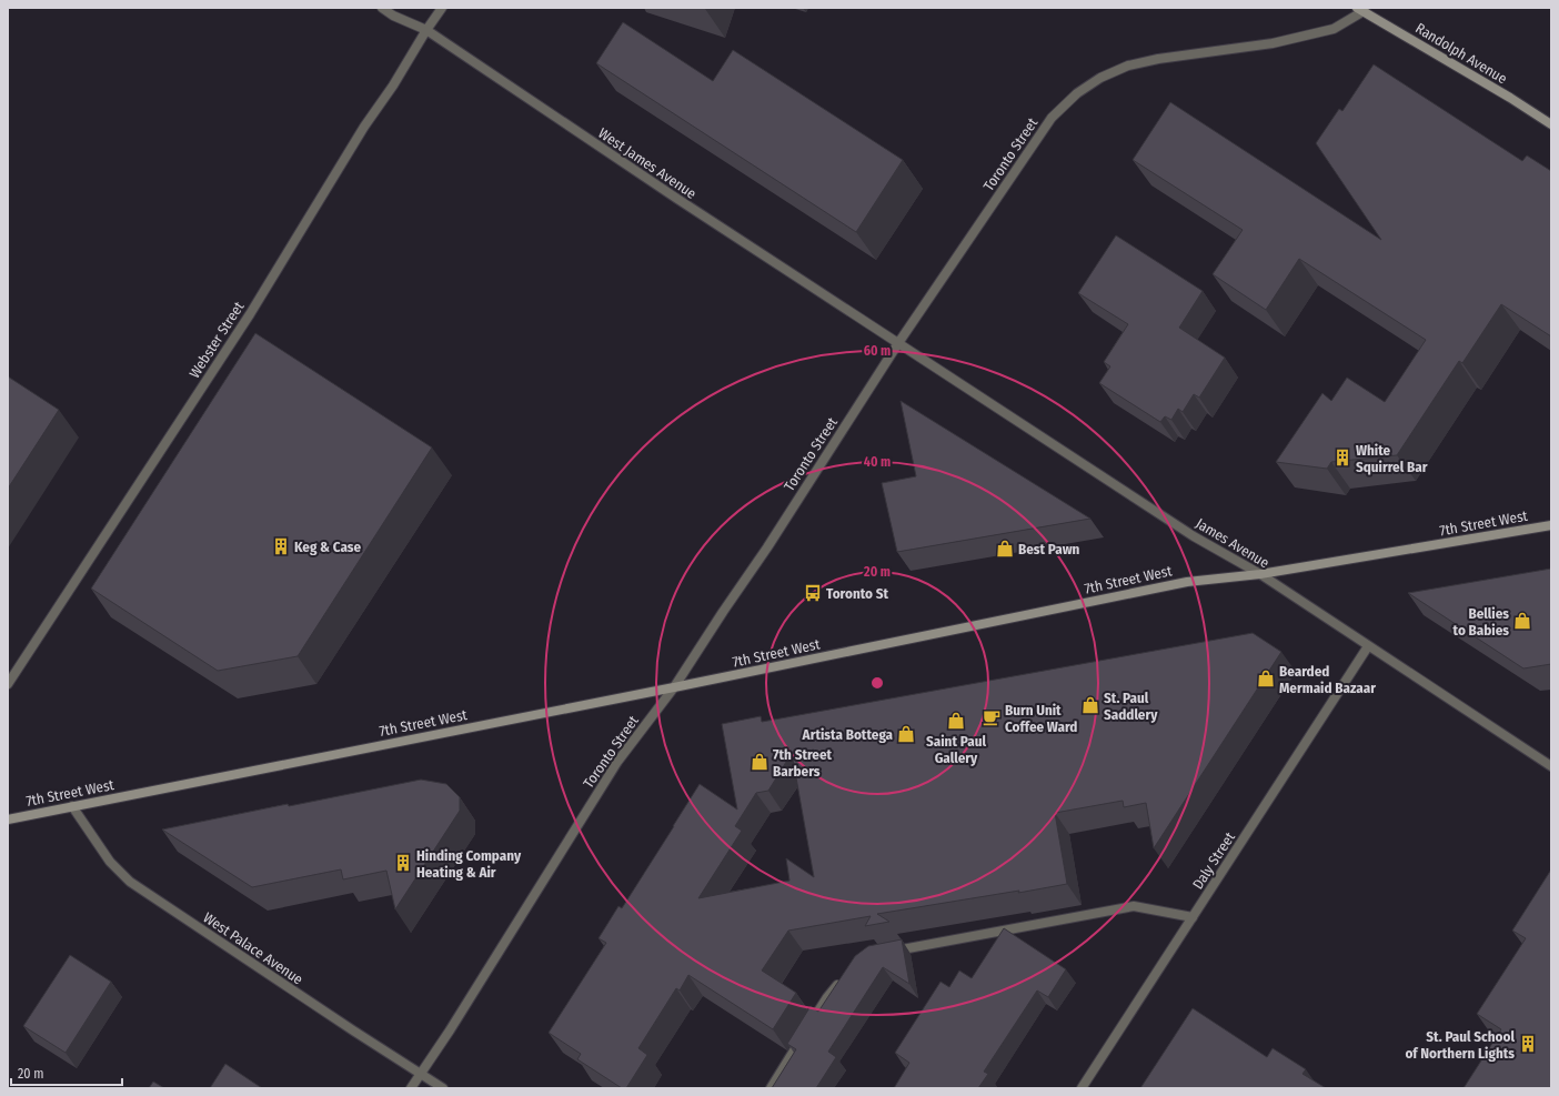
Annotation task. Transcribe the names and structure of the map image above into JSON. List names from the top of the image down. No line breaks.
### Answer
{"streets":{"main road":["Randolph Avenue","7th Street West"],"street":["Toronto Street","West James Avenue","Webster Street","James Avenue","Daly Street","West Palace Avenue"]},"crossings":[["Randolph Avenue","Toronto Street"],["Toronto Street","West James Avenue"],["Toronto Street","7th Street West"],["Toronto Street","James Avenue"],["Toronto Street","West Palace Avenue"],["West James Avenue","Webster Street"],["West James Avenue","James Avenue"],["7th Street West","James Avenue"],["7th Street West","West Palace Avenue"],["James Avenue","Daly Street"]],"places":{"building":["White Squirrel Bar","Keg & Case","Hinding Company Heating & Air","St. Paul School of Northern Lights"],"shop":["Best Pawn","Bellies to Babies","Bearded Mermaid Bazaar","St. Paul Saddlery","Saint Paul Gallery","Artista Bottega","7th Street Barbers"],"bus stop":["Toronto St"],"cafe":["Burn Unit Coffee Ward"]},"scale_bar":"20 m","rings":["60 m","40 m","20 m"]}
